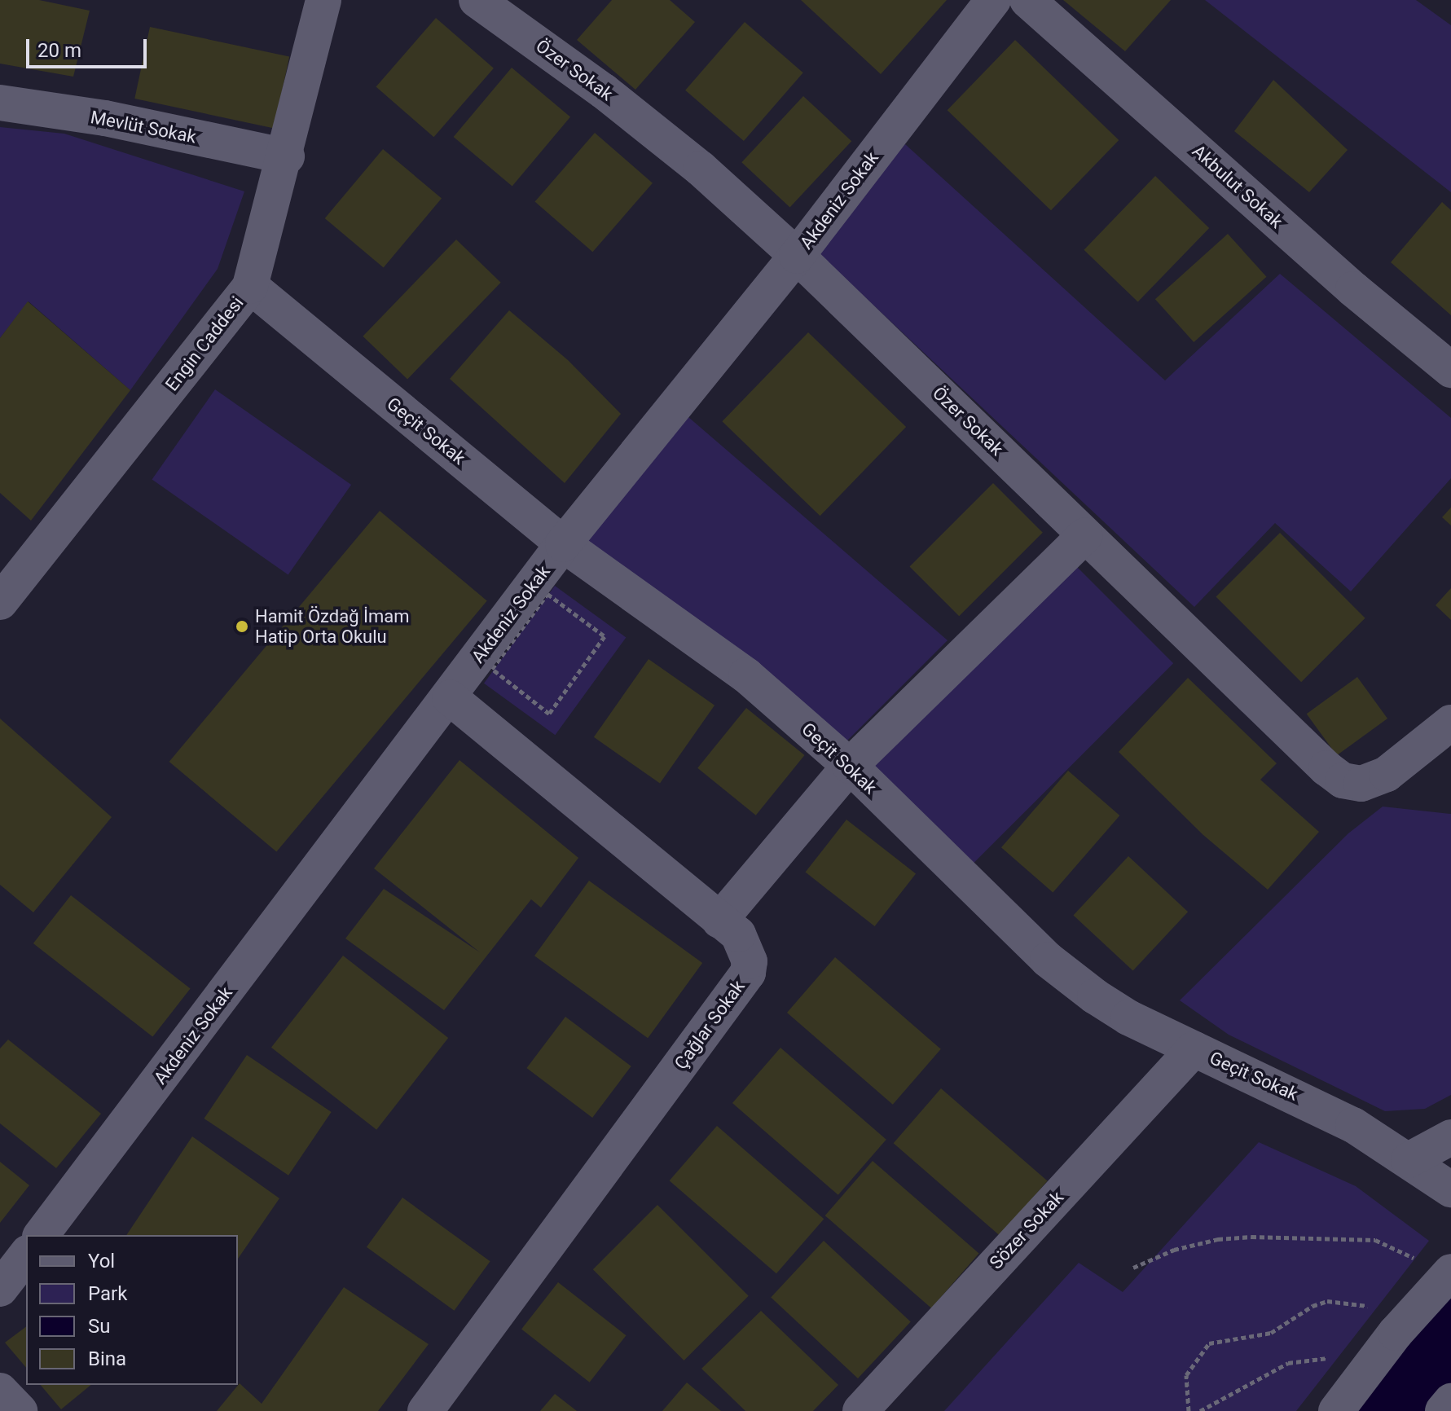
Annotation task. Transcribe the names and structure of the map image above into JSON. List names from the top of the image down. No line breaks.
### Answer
{"streets":{"street":["Özer Sokak","Mevlüt Sokak","Akbulut Sokak","Akdeniz Sokak","Engin Caddesi","Geçit Sokak","Çağlar Sokak","Sözer Sokak"]},"crossings":[["Özer Sokak","Akdeniz Sokak"],["Mevlüt Sokak","Engin Caddesi"],["Akdeniz Sokak","Geçit Sokak"],["Akdeniz Sokak","Çağlar Sokak"],["Engin Caddesi","Geçit Sokak"],["Geçit Sokak","Sözer Sokak"]],"places":["Hamit Özdağ İmam Hatip Orta Okulu"],"legend":["Yol","Park","Su","Bina"],"scale_bar":"20 m"}
